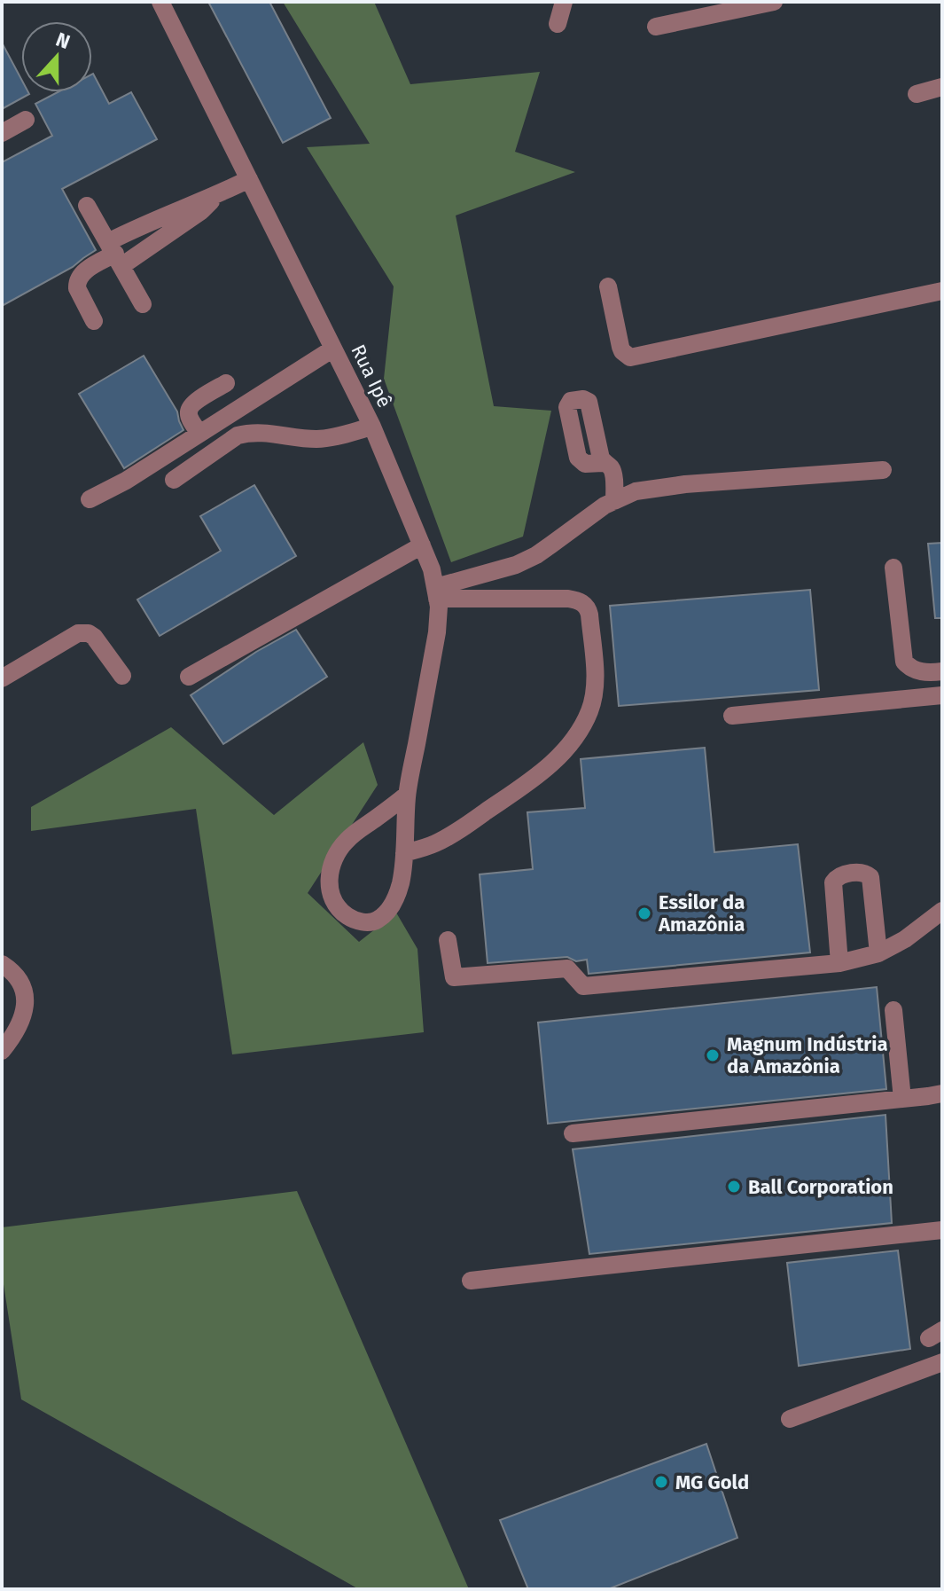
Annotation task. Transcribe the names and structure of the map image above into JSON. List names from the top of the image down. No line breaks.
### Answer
{"streets":{"street":["Rua Ipê"]},"places":["Essilor da Amazônia","Magnum Indústria da Amazônia","Ball Corporation","MG Gold"],"north":"top"}
